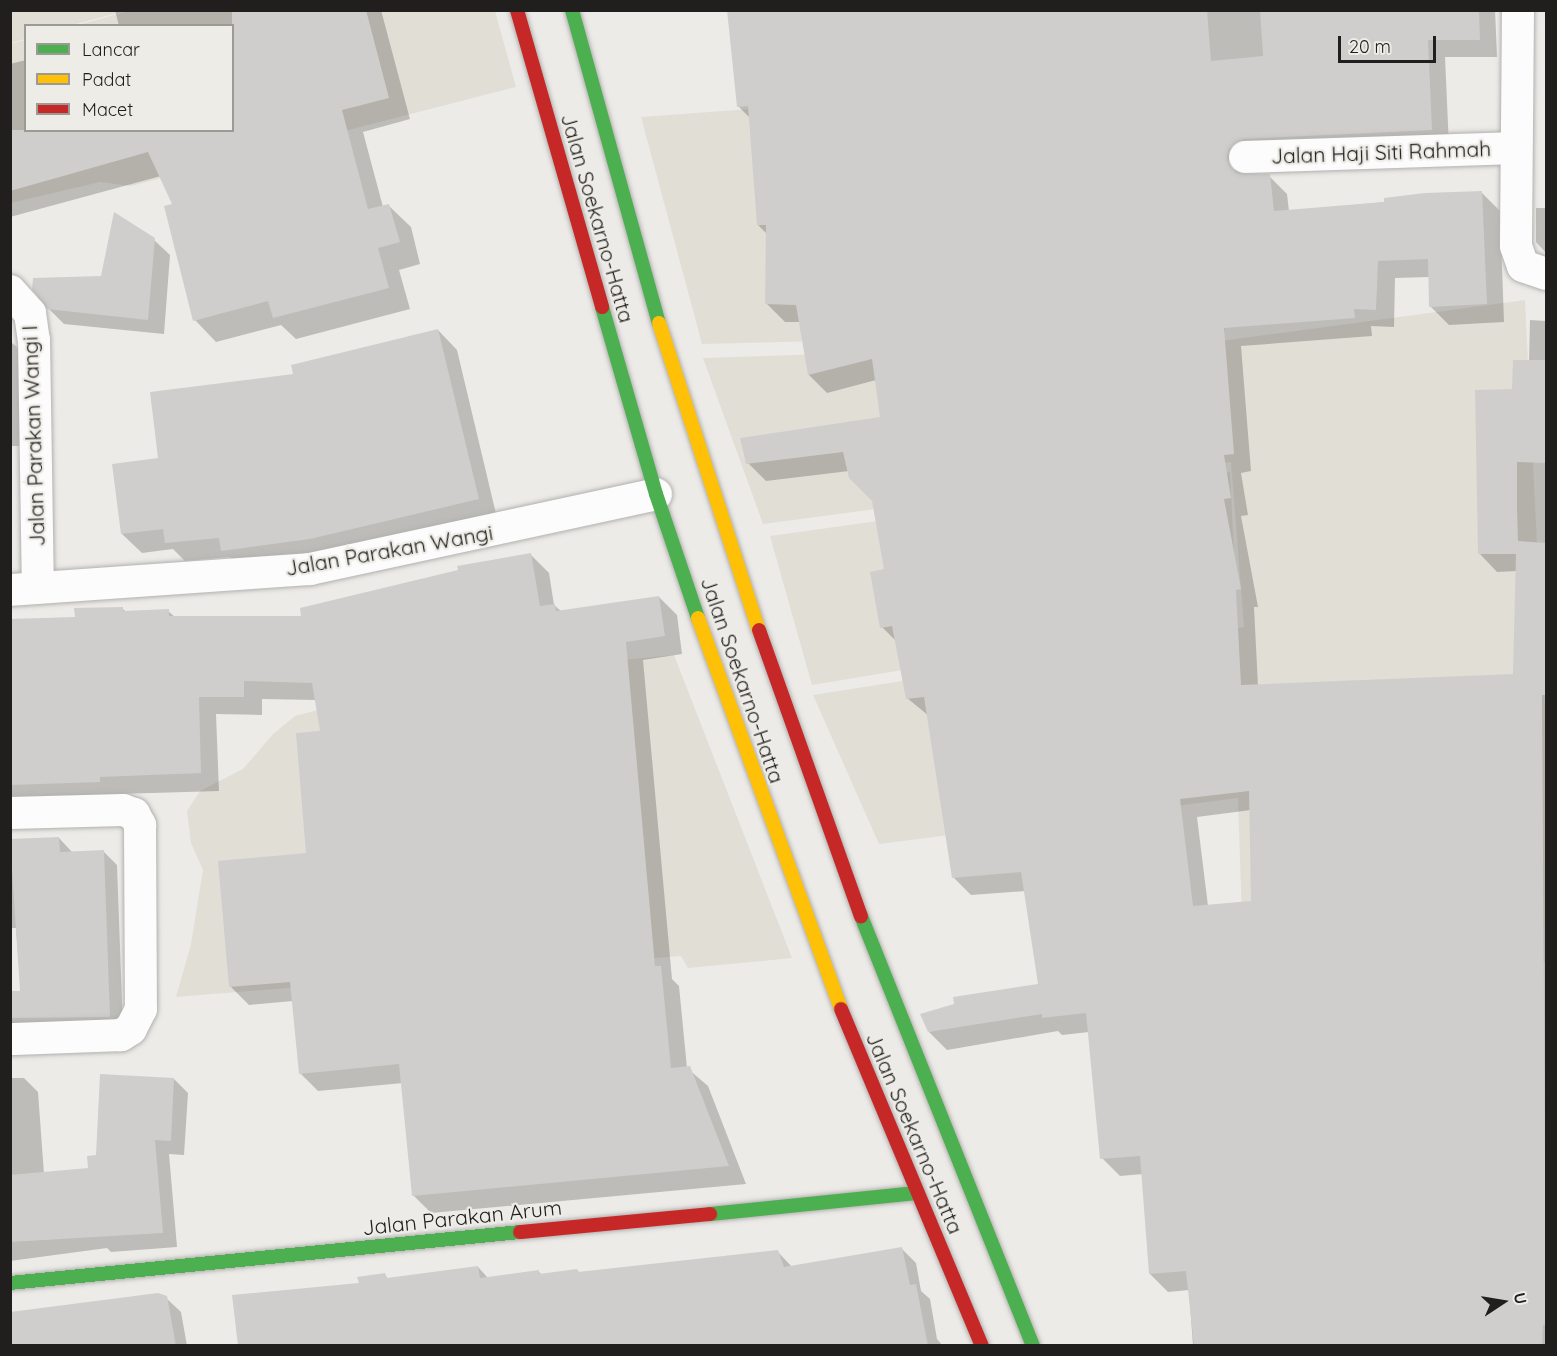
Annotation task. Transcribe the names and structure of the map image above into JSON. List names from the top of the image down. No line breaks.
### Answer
{"streets":{"main road":["Jalan Soekarno-Hatta","Jalan Parakan Arum"],"street":["Jalan Haji Siti Rahmah","Jalan Parakan Wangi I","Jalan Parakan Wangi"]},"crossings":[["Jalan Soekarno-Hatta","Jalan Parakan Wangi"],["Jalan Soekarno-Hatta","Jalan Parakan Arum"],["Jalan Parakan Wangi I","Jalan Parakan Wangi"]],"legend":["Lancar","Padat","Macet"],"scale_bar":"20 m","north":"right"}
